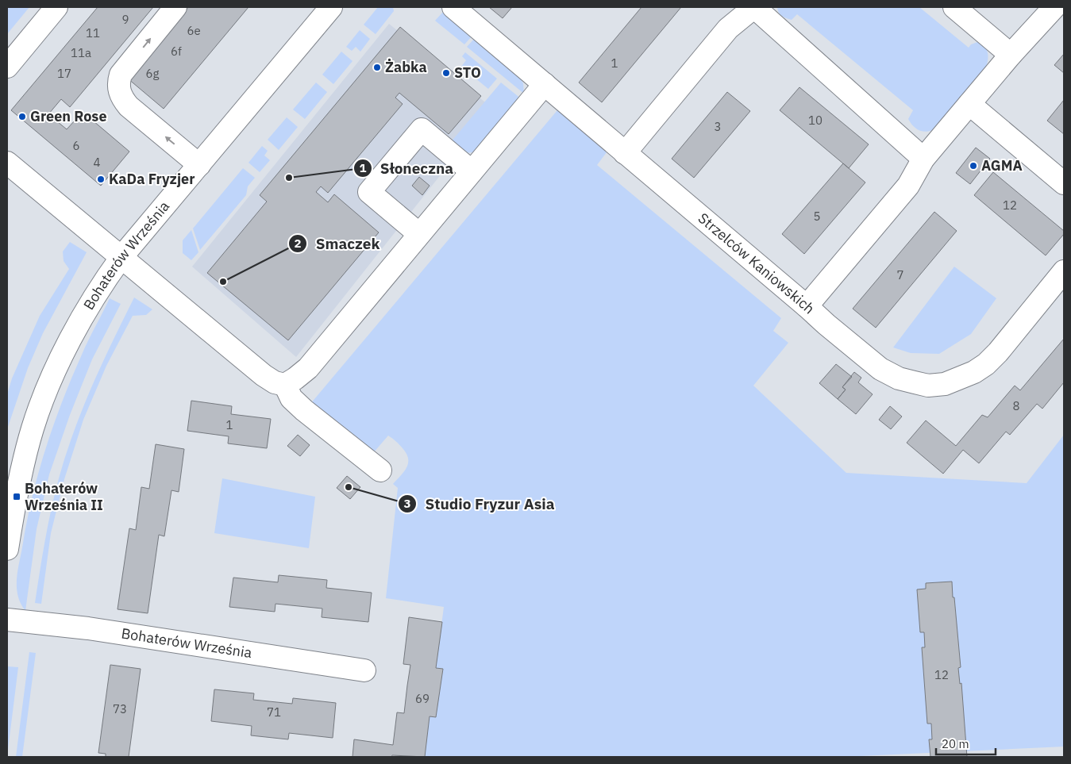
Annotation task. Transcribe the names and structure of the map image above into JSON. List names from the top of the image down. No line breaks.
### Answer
{"streets":{"street":["Bohaterów Września","Strzelców Kaniowskich"]},"places":{"other":["Żabka","STO","Green Rose","AGMA","Słoneczna","KaDa Fryzjer","Smaczek","Studio Fryzur Asia"],"transit":["Bohaterów Września II"]},"house_numbers":["9","6e","11","6f","11a","1","17","6g","10","3","6","4","12","5","7","8","1","12","69","73","71"],"scale_bar":"20 m"}
